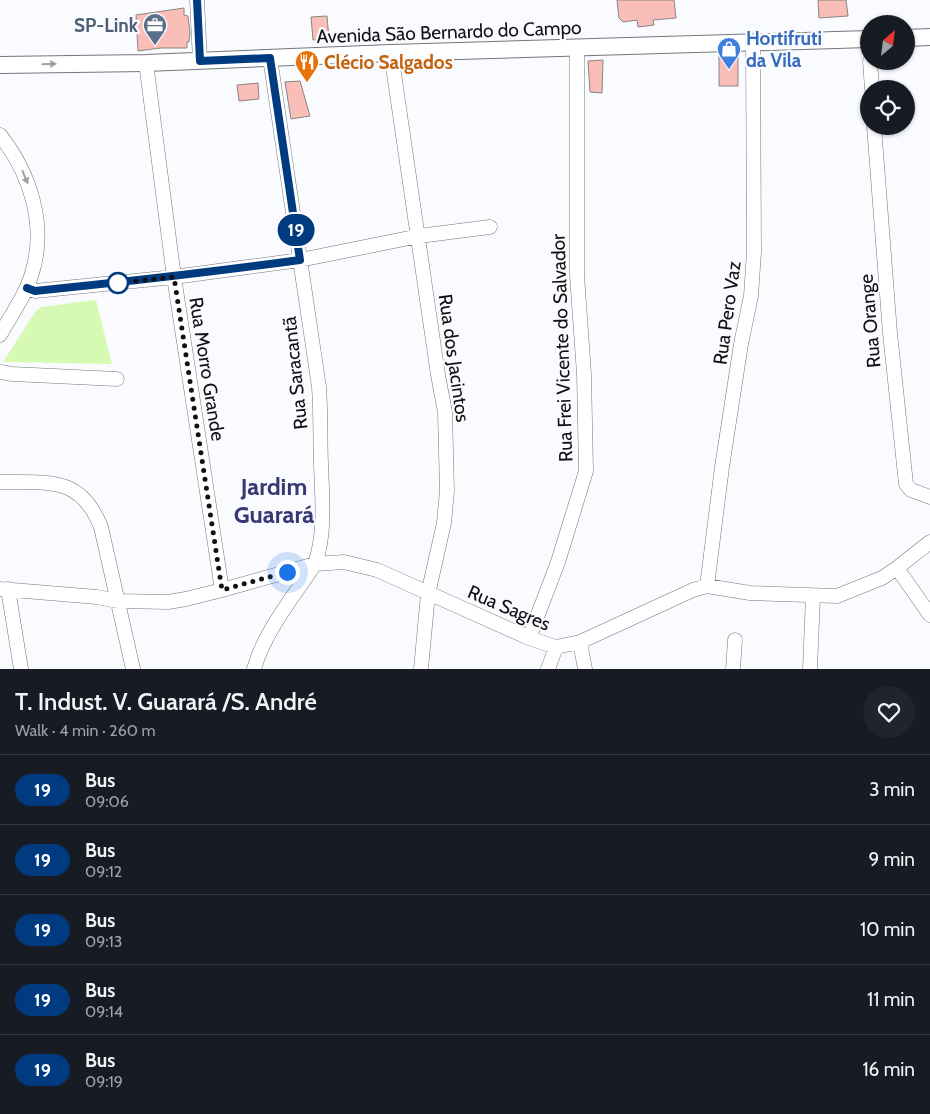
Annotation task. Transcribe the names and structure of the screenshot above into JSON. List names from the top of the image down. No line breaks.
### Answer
{"streets":{"main road":["Avenida São Bernardo do Campo"],"street":["Rua Pero Vaz","Rua Orange","Rua Frei Vicente do Salvador","Rua dos Jacintos","Rua Morro Grande","Rua Saracantã","Rua Sagres"]},"crossings":[["Avenida São Bernardo do Campo","Rua Pero Vaz"],["Avenida São Bernardo do Campo","Rua Frei Vicente do Salvador"],["Avenida São Bernardo do Campo","Rua dos Jacintos"],["Avenida São Bernardo do Campo","Rua Morro Grande"],["Avenida São Bernardo do Campo","Rua Saracantã"],["Rua Pero Vaz","Rua Sagres"],["Rua Frei Vicente do Salvador","Rua Sagres"],["Rua dos Jacintos","Rua Sagres"],["Rua Morro Grande","Rua Sagres"],["Rua Saracantã","Rua Sagres"]],"districts":["Jardim Guarará"],"places":{"office":["SP-Link"],"shop":["Hortifruti da Vila"],"restaurant":["Clécio Salgados"]},"lines":["bus line 19"],"north":"top right","page":{"on_map":"19","heading":["T. Indust. V. Guarará /S. André","Walk · 4 min · 260 m"],"list":[{"mark":"19","name":"Bus","note":"09:06","value":"3 min"},{"mark":"19","name":"Bus","note":"09:12","value":"9 min"},{"mark":"19","name":"Bus","note":"09:13","value":"10 min"},{"mark":"19","name":"Bus","note":"09:14","value":"11 min"},{"mark":"19","name":"Bus","note":"09:19","value":"16 min"}]}}
